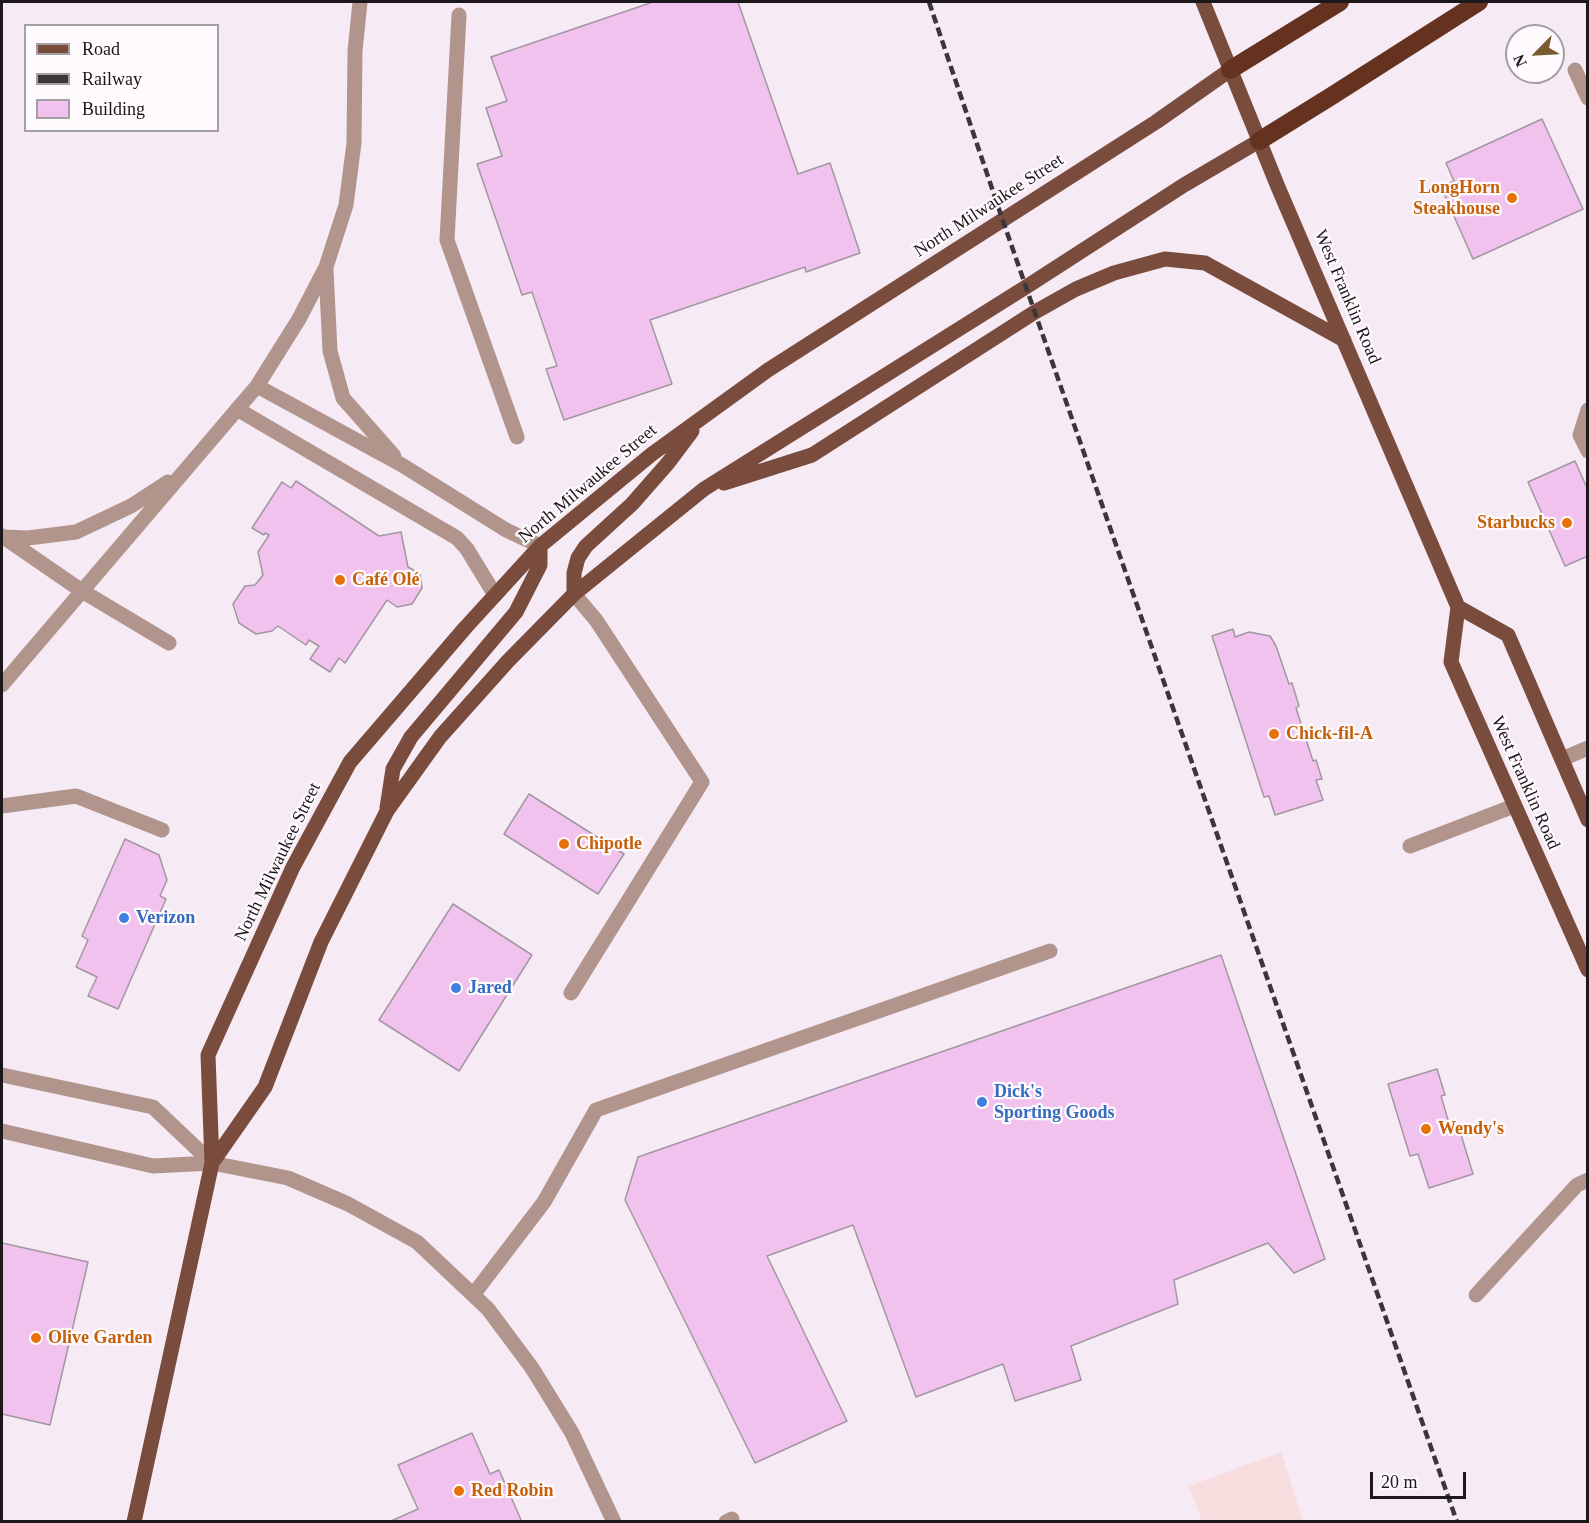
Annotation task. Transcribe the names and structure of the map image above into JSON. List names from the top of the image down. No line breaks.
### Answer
{"streets":{"main road":["North Milwaukee Street","West Franklin Road"]},"crossings":[["North Milwaukee Street","West Franklin Road"]],"places":["LongHorn Steakhouse","Starbucks","Café Olé","Chick-fil-A","Chipotle","Verizon","Jared","Dick's Sporting Goods","Wendy's","Olive Garden","Red Robin"],"legend":["Road","Railway","Building"],"scale_bar":"20 m","north":"bottom left"}
